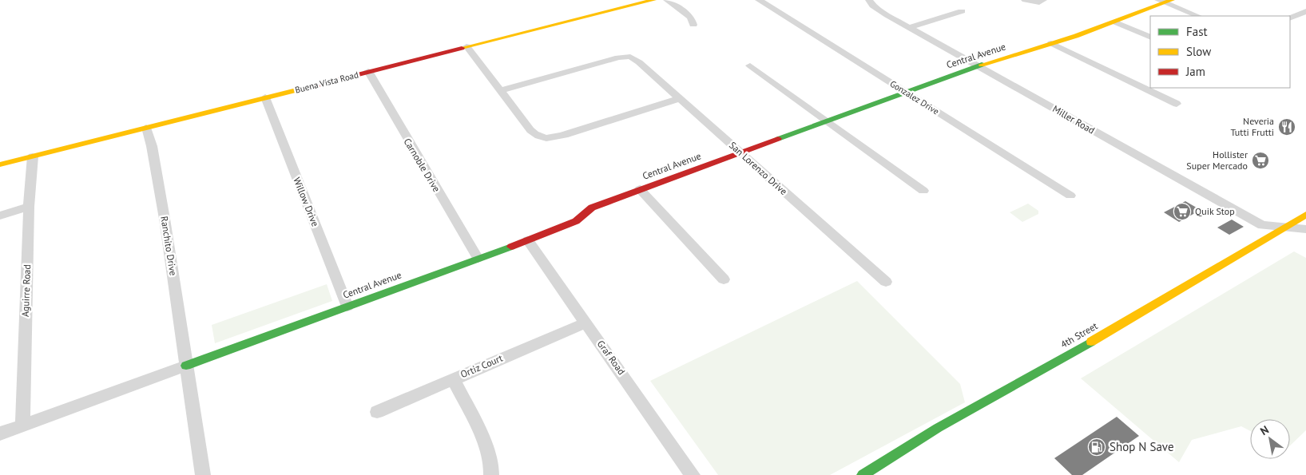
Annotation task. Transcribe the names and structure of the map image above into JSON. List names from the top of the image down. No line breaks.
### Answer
{"streets":{"street":["Central Avenue","Buena Vista Road","Gonzalez Drive","Miller Road","Carnoble Drive","San Lorenzo Drive","Willow Drive","Ranchito Drive","Aguirre Road","4th Street","Graf Road","Ortiz Court"]},"crossings":[["Central Avenue","Gonzalez Drive"],["Central Avenue","Miller Road"],["Central Avenue","Carnoble Drive"],["Central Avenue","San Lorenzo Drive"],["Central Avenue","Willow Drive"],["Central Avenue","Ranchito Drive"],["Central Avenue","Graf Road"],["Buena Vista Road","Carnoble Drive"],["Buena Vista Road","Willow Drive"],["Buena Vista Road","Ranchito Drive"],["Buena Vista Road","Aguirre Road"],["Miller Road","4th Street"],["Graf Road","Ortiz Court"]],"places":{"restaurant":["Neveria Tutti Frutti"],"supermarket":["Hollister Super Mercado","Quik Stop"],"fuel station":["Shop N Save"]},"legend":["Fast","Slow","Jam"],"north":"top left"}
